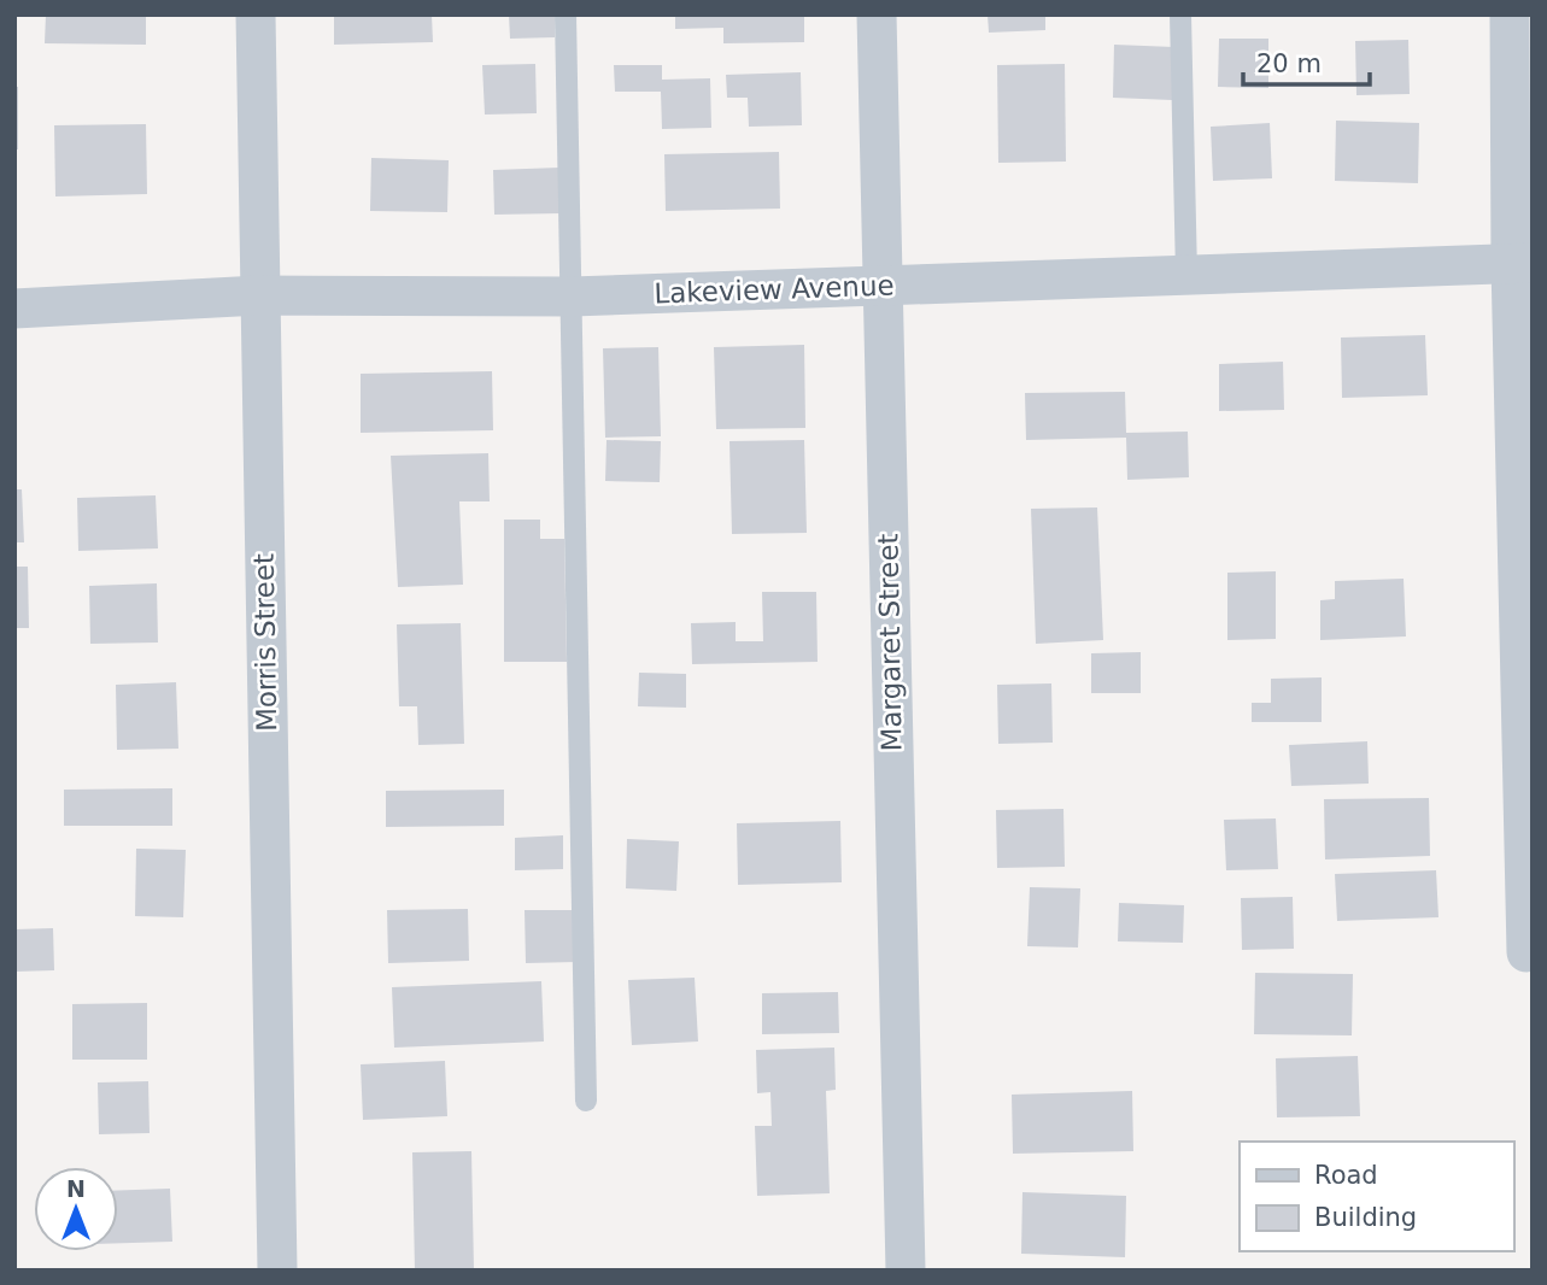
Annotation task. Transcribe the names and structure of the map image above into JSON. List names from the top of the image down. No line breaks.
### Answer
{"streets":{"street":["Lakeview Avenue","Morris Street","Margaret Street"]},"crossings":[["Lakeview Avenue","Morris Street"],["Lakeview Avenue","Margaret Street"]],"legend":["Road","Building"],"scale_bar":"20 m","north":"top"}
